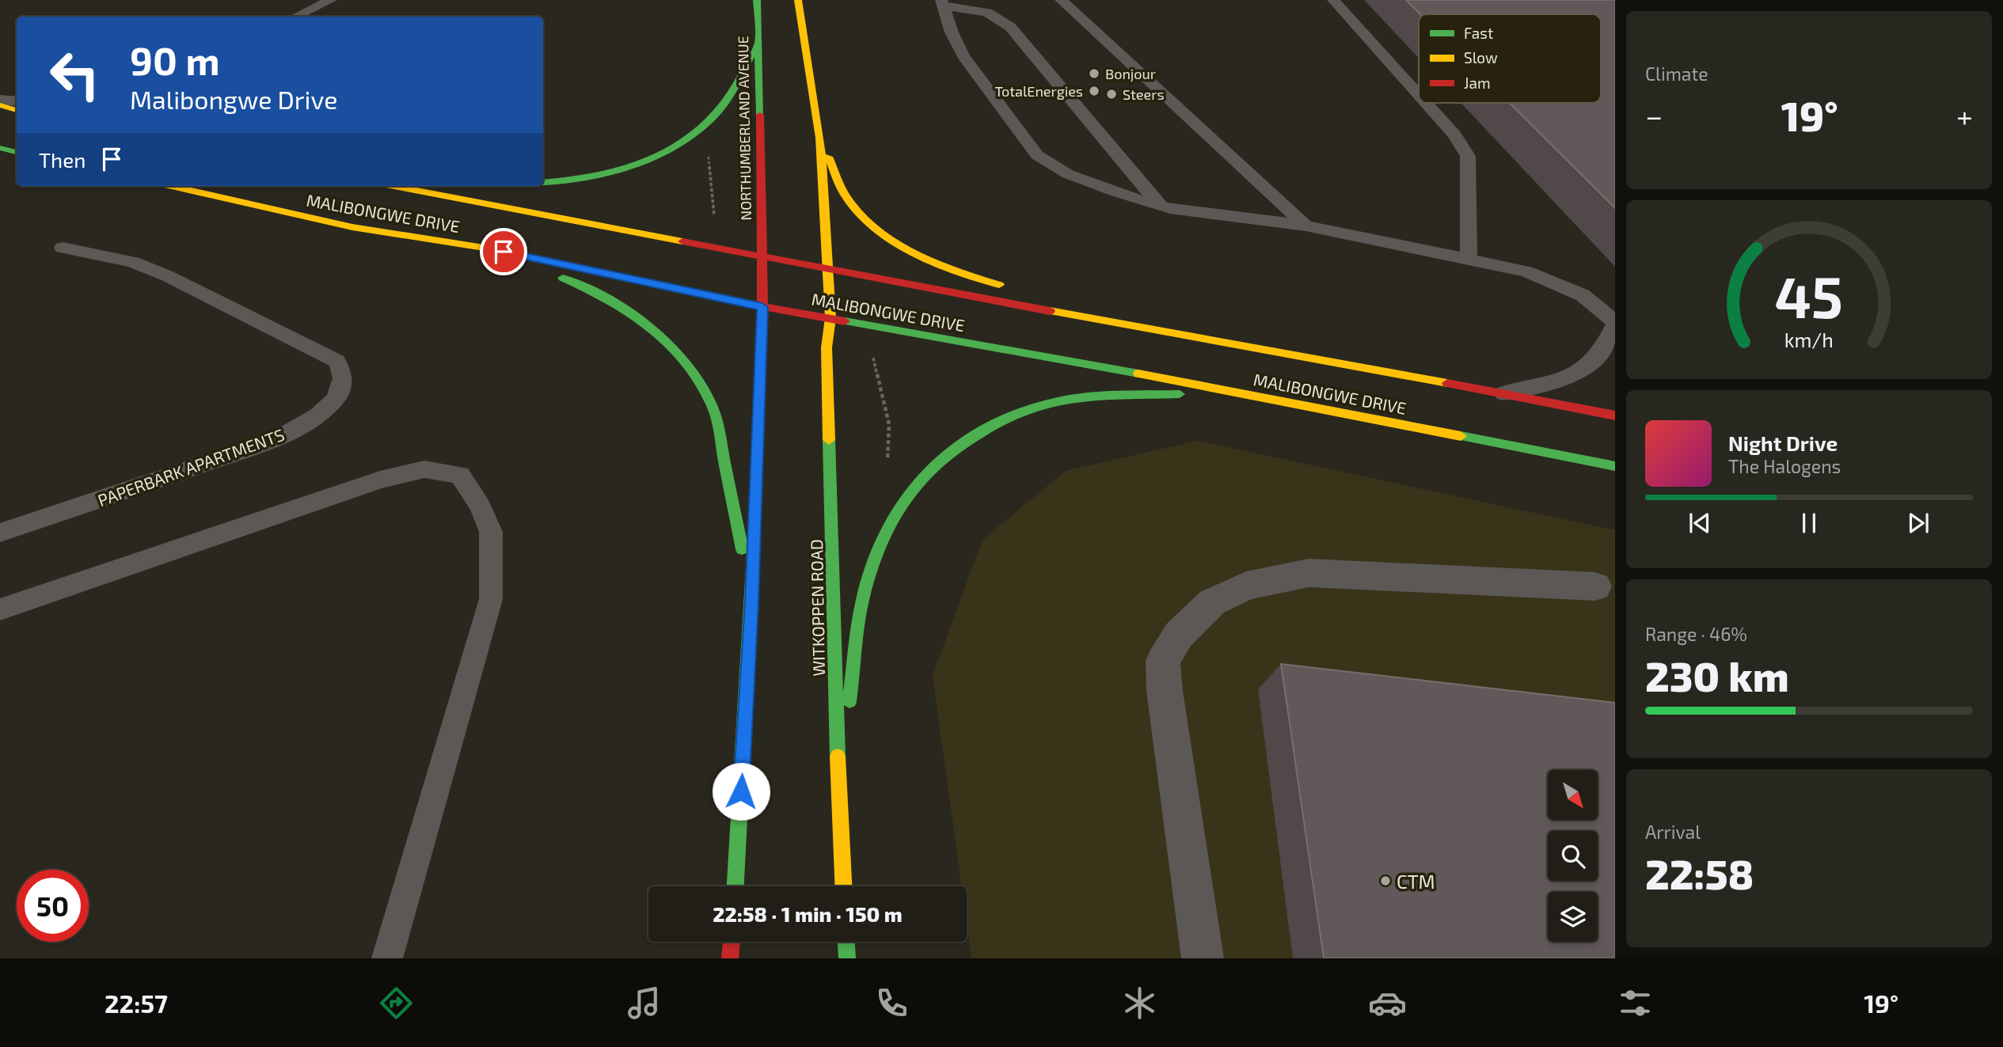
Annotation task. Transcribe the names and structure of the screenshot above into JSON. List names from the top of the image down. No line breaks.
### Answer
{"streets":{"main road":["NORTHUMBERLAND AVENUE","MALIBONGWE DRIVE","WITKOPPEN ROAD"],"lane":["PAPERBARK APARTMENTS"]},"crossings":[["NORTHUMBERLAND AVENUE","MALIBONGWE DRIVE"],["MALIBONGWE DRIVE","WITKOPPEN ROAD"]],"places":["Bonjour","TotalEnergies","Steers","CTM"],"legend":["Fast","Slow","Jam"],"north":"bottom right","page":{"tile":["Climate",["Range · 46%","230 km"],["Arrival","22:58"]],"turn":["90 m","Malibongwe Drive"],"heat":["−","19°","+"],"then":"Then","song":["Night Drive","The Halogens"],"limit":"50","trip":"22:58 · 1 min · 150 m","tabs":["22:57","19°"],"gauge":["45","km/h"]}}
